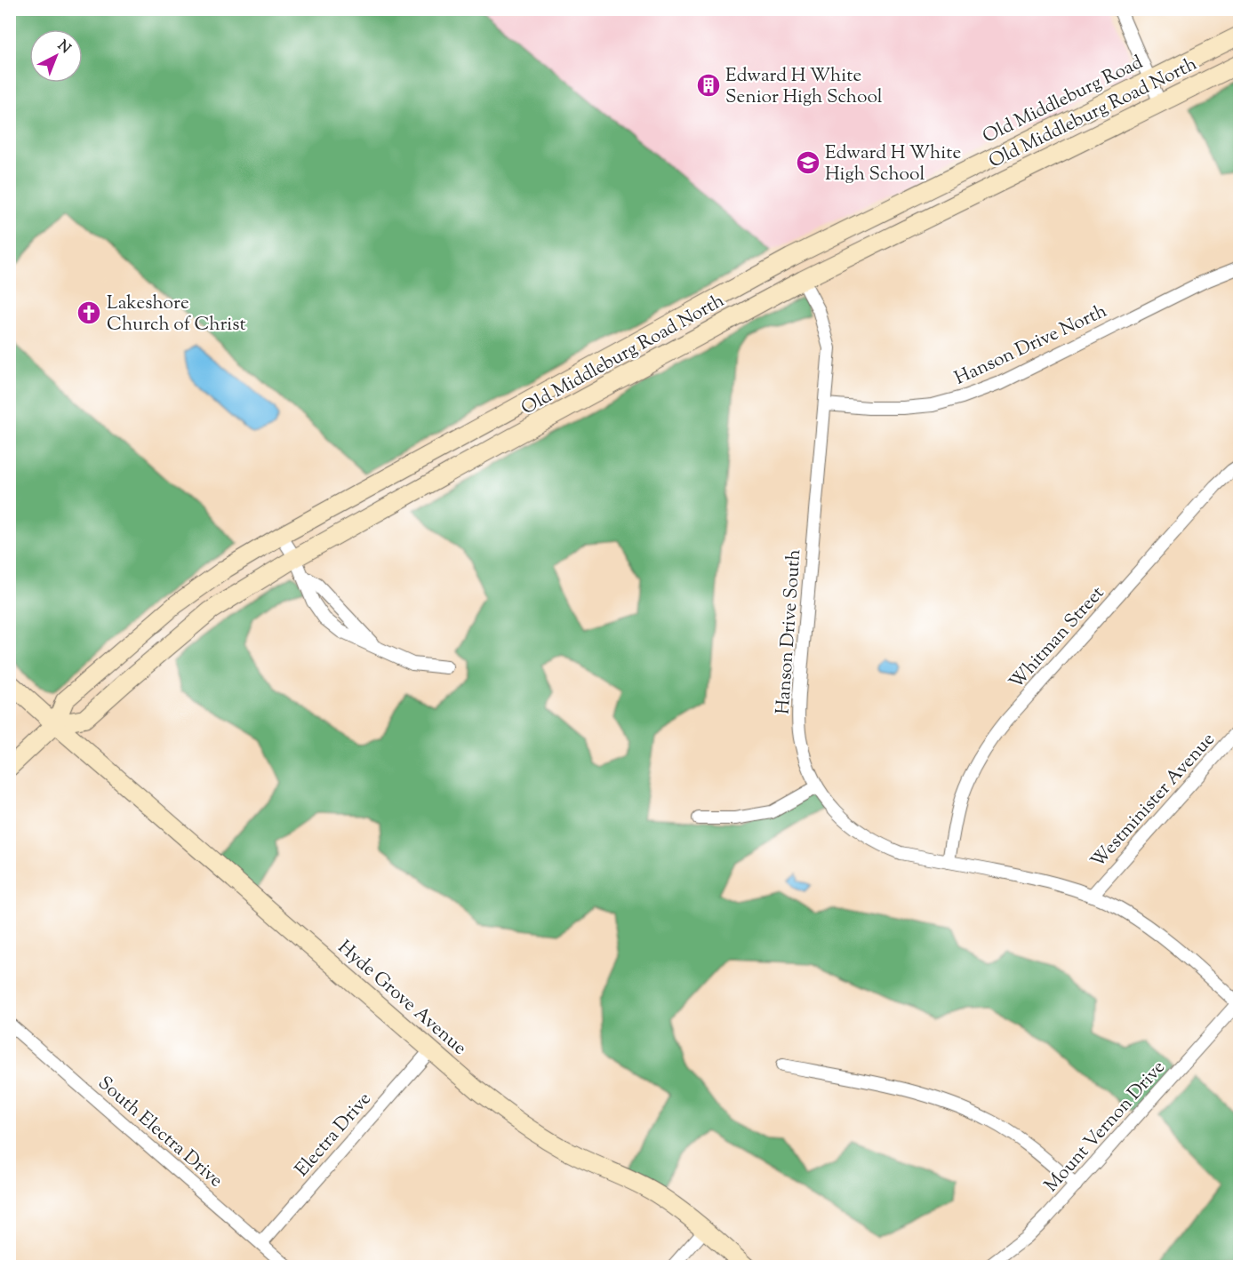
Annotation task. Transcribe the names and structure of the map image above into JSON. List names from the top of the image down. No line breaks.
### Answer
{"streets":{"main road":["Old Middleburg Road","Old Middleburg Road North","Hyde Grove Avenue"],"street":["Hanson Drive North","Hanson Drive South","Whitman Street","Westminister Avenue","Mount Vernon Drive","South Electra Drive","Electra Drive"]},"crossings":[["Old Middleburg Road","Old Middleburg Road North"],["Old Middleburg Road North","Hanson Drive South"],["Old Middleburg Road North","Hyde Grove Avenue"],["Hanson Drive North","Hanson Drive South"],["Hanson Drive South","Whitman Street"],["Hanson Drive South","Westminister Avenue"],["Hanson Drive South","Mount Vernon Drive"],["Hyde Grove Avenue","Electra Drive"],["South Electra Drive","Electra Drive"]],"places":{"building":["Edward H White Senior High School"],"school or university":["Edward H White High School"],"church":["Lakeshore Church of Christ"]},"north":"top right"}
